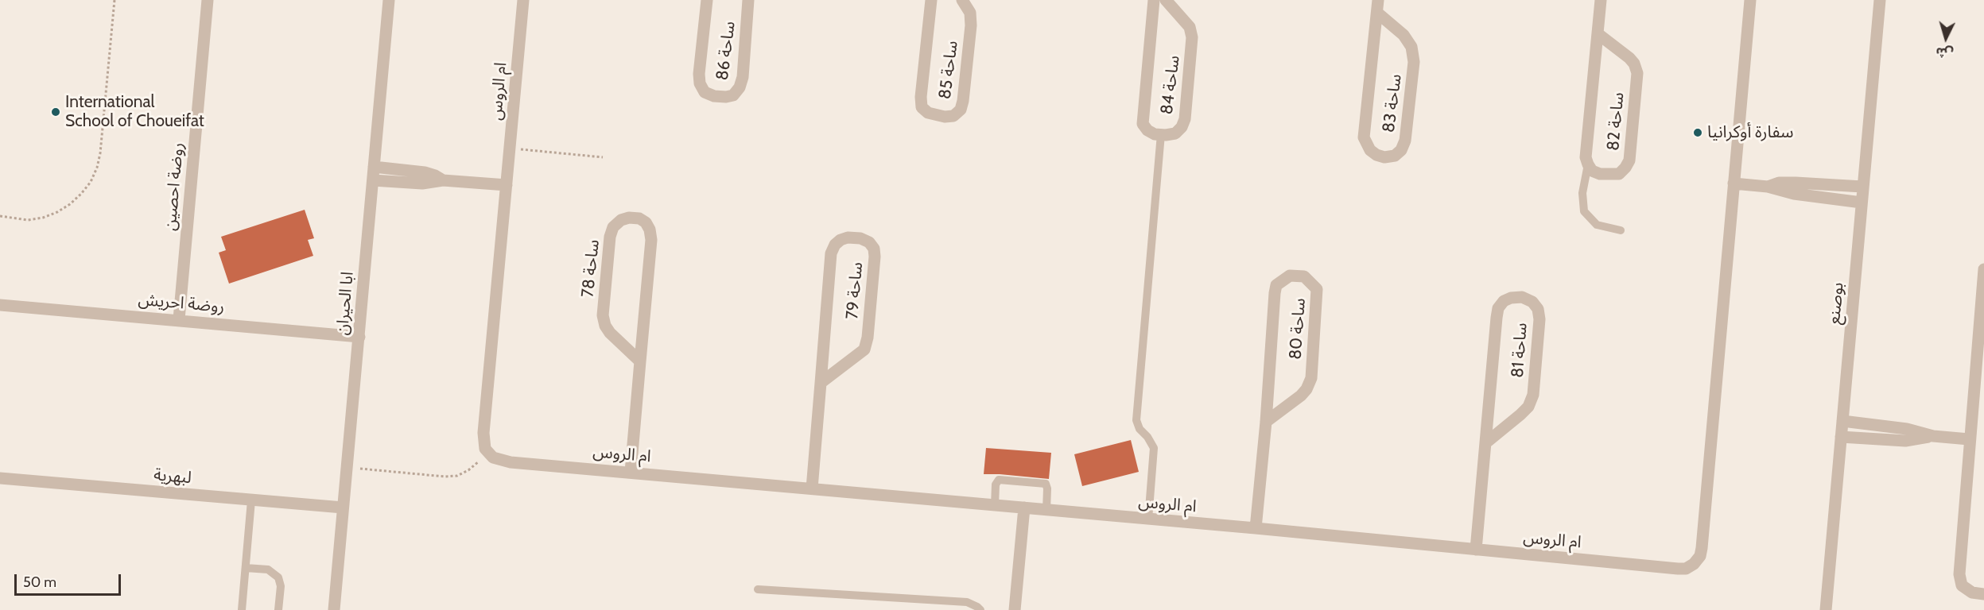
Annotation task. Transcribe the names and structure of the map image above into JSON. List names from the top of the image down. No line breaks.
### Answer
{"streets":{"street":["ساحة 86","ساحة 85","ساحة 84","ام الروس","ساحة 83","ساحة 82","روضة احصين","ساحة 78","ساحة 79","روضة احريش","ابا الحيران","بوصنع","ساحة 80","ساحة 81","لبهرية"]},"crossings":[["ام الروس","ساحة 78"],["ام الروس","ساحة 79"],["ام الروس","ساحة 80"],["ام الروس","ساحة 81"],["روضة احصين","روضة احريش"],["روضة احريش","ابا الحيران"],["ابا الحيران","لبهرية"]],"places":["International School of Choueifat","سفارة أوكرانيا"],"scale_bar":"50 m","north":"bottom"}
